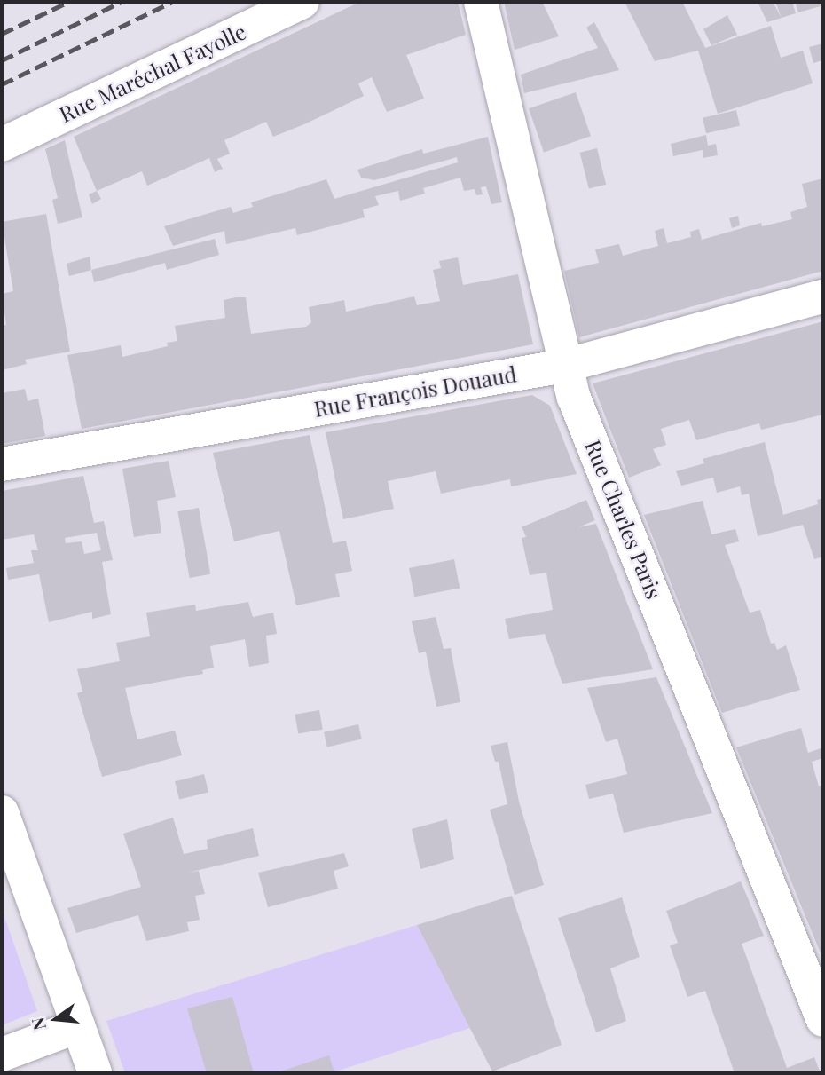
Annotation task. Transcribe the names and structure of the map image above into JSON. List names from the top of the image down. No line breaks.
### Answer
{"streets":{"street":["Rue Maréchal Fayolle","Rue François Douaud","Rue Charles Paris"]},"crossings":[["Rue François Douaud","Rue Charles Paris"]],"north":"left"}
